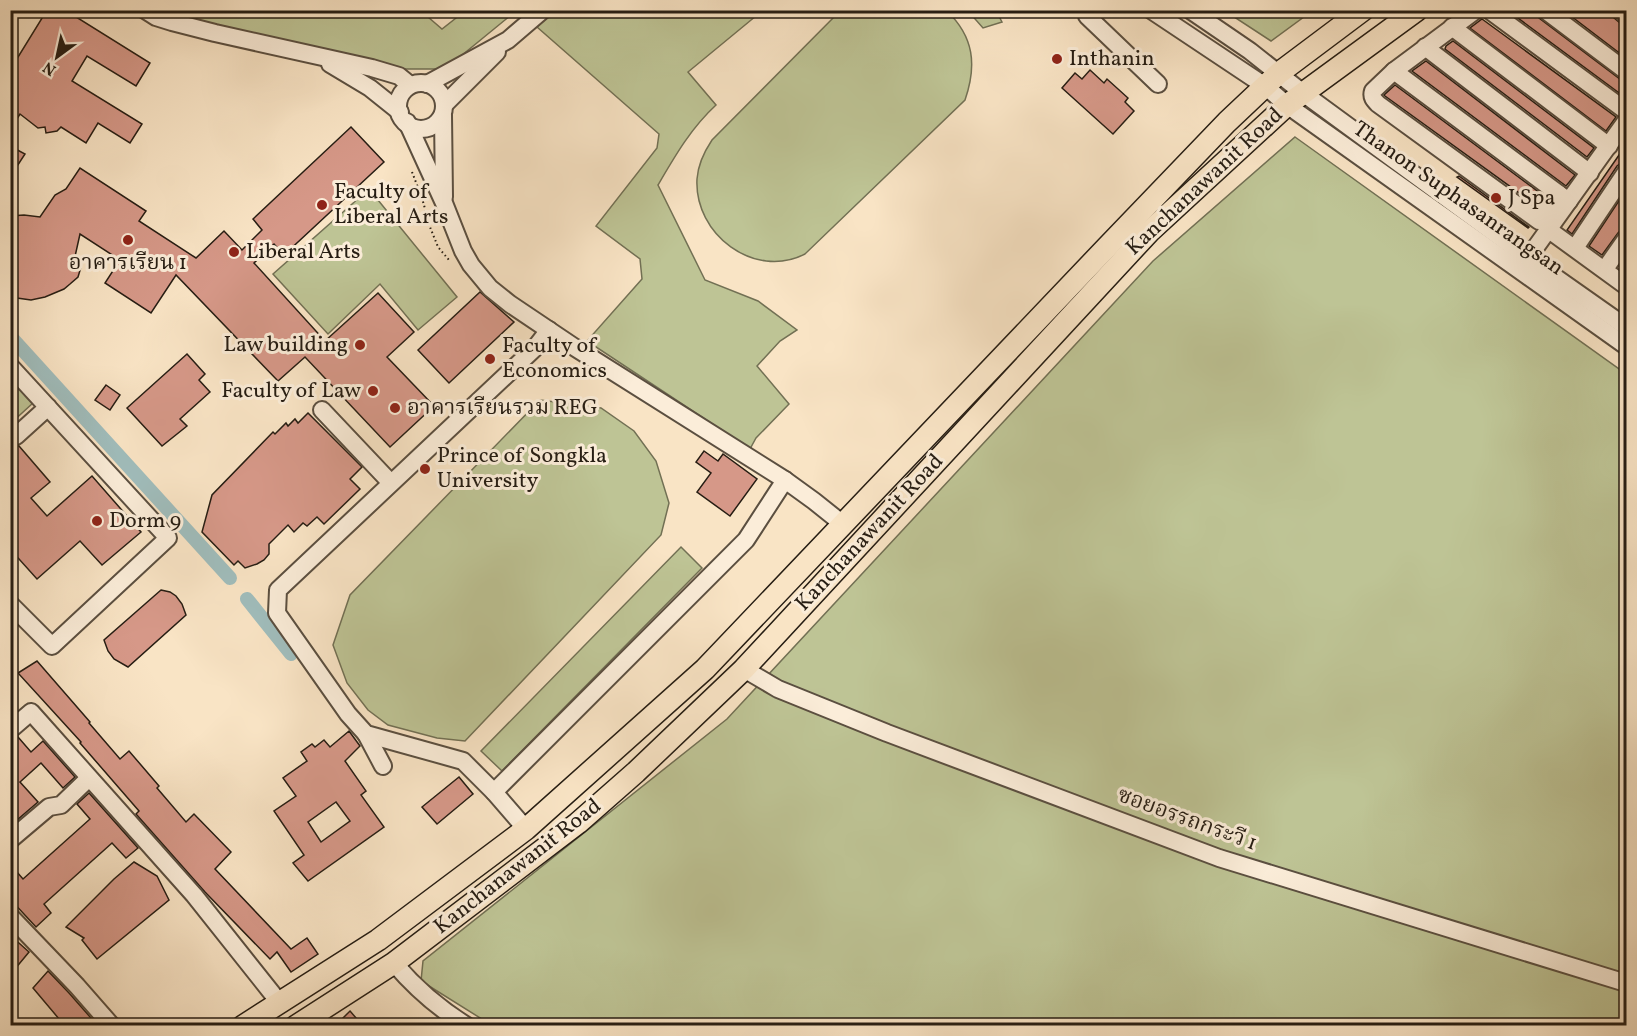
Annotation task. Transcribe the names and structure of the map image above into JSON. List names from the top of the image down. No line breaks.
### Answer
{"streets":{"main road":["Kanchanawanit Road"],"street":["Thanon Suphasanrangsan","ซอยอรรถกระวี 1"]},"crossings":[["Kanchanawanit Road","Thanon Suphasanrangsan"],["Kanchanawanit Road","ซอยอรรถกระวี 1"]],"places":["Inthanin","J Spa","Faculty of Liberal Arts","อาคารเรียน 1","Liberal Arts","Law building","Faculty of Economics","Faculty of Law","อาคารเรียนรวม REG","Prince of Songkla University","Dorm 9"],"north":"bottom left"}
